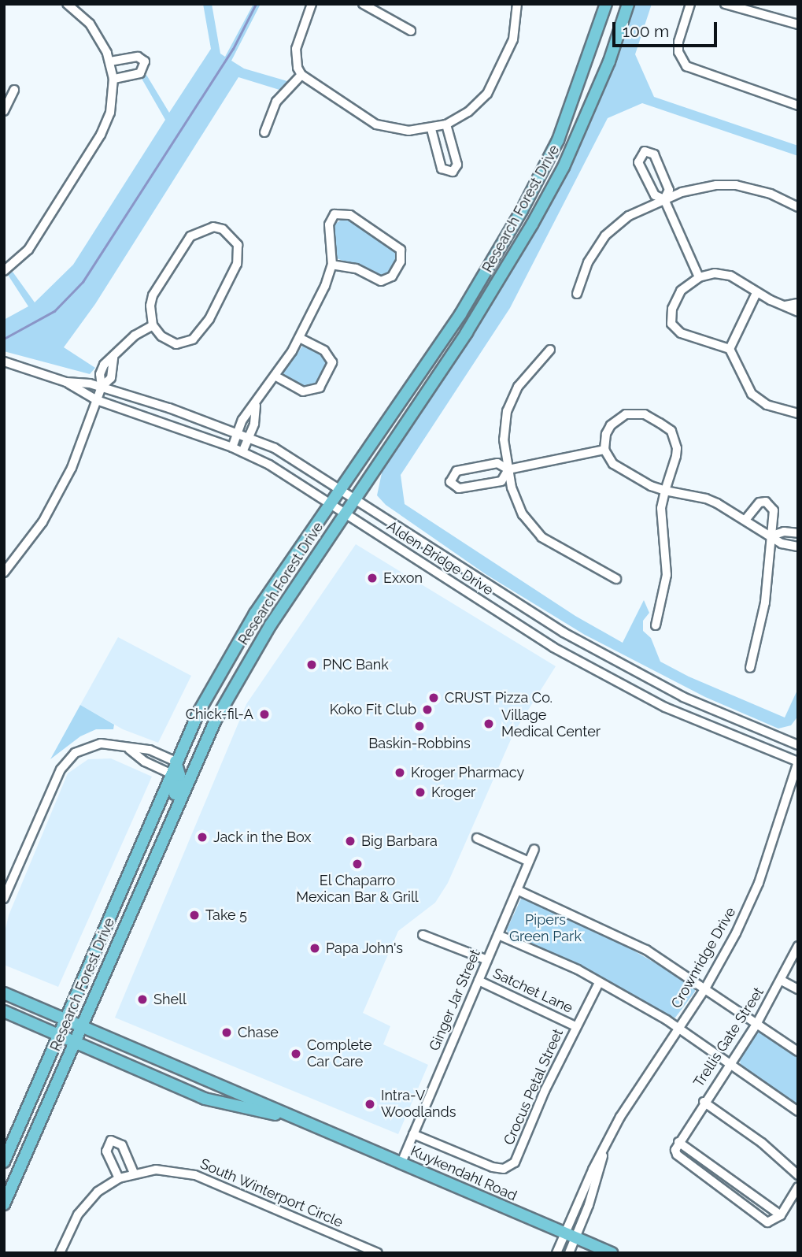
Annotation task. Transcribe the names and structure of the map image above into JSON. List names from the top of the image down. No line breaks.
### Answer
{"streets":{"main road":["Research Forest Drive","Kuykendahl Road"],"street":["Alden Bridge Drive","Crownridge Drive","Satchet Lane","Ginger Jar Street","Trellis Gate Street","Crocus Petal Street","South Winterport Circle"]},"crossings":[["Research Forest Drive","Alden Bridge Drive"],["Research Forest Drive","Kuykendahl Road"],["Alden Bridge Drive","Crownridge Drive"],["Crownridge Drive","Kuykendahl Road"],["Satchet Lane","Ginger Jar Street"],["Satchet Lane","Crocus Petal Street"],["Ginger Jar Street","Crocus Petal Street"],["Ginger Jar Street","Kuykendahl Road"]],"parks":["Pipers Green Park"],"places":["Exxon","PNC Bank","CRUST Pizza Co.","Koko Fit Club","Chick-fil-A","Village Medical Center","Baskin-Robbins","Kroger Pharmacy","Kroger","Jack in the Box","Big Barbara","El Chaparro Mexican Bar & Grill","Take 5","Papa John's","Shell","Chase","Complete Car Care","Intra-V Woodlands"],"scale_bar":"100 m"}
